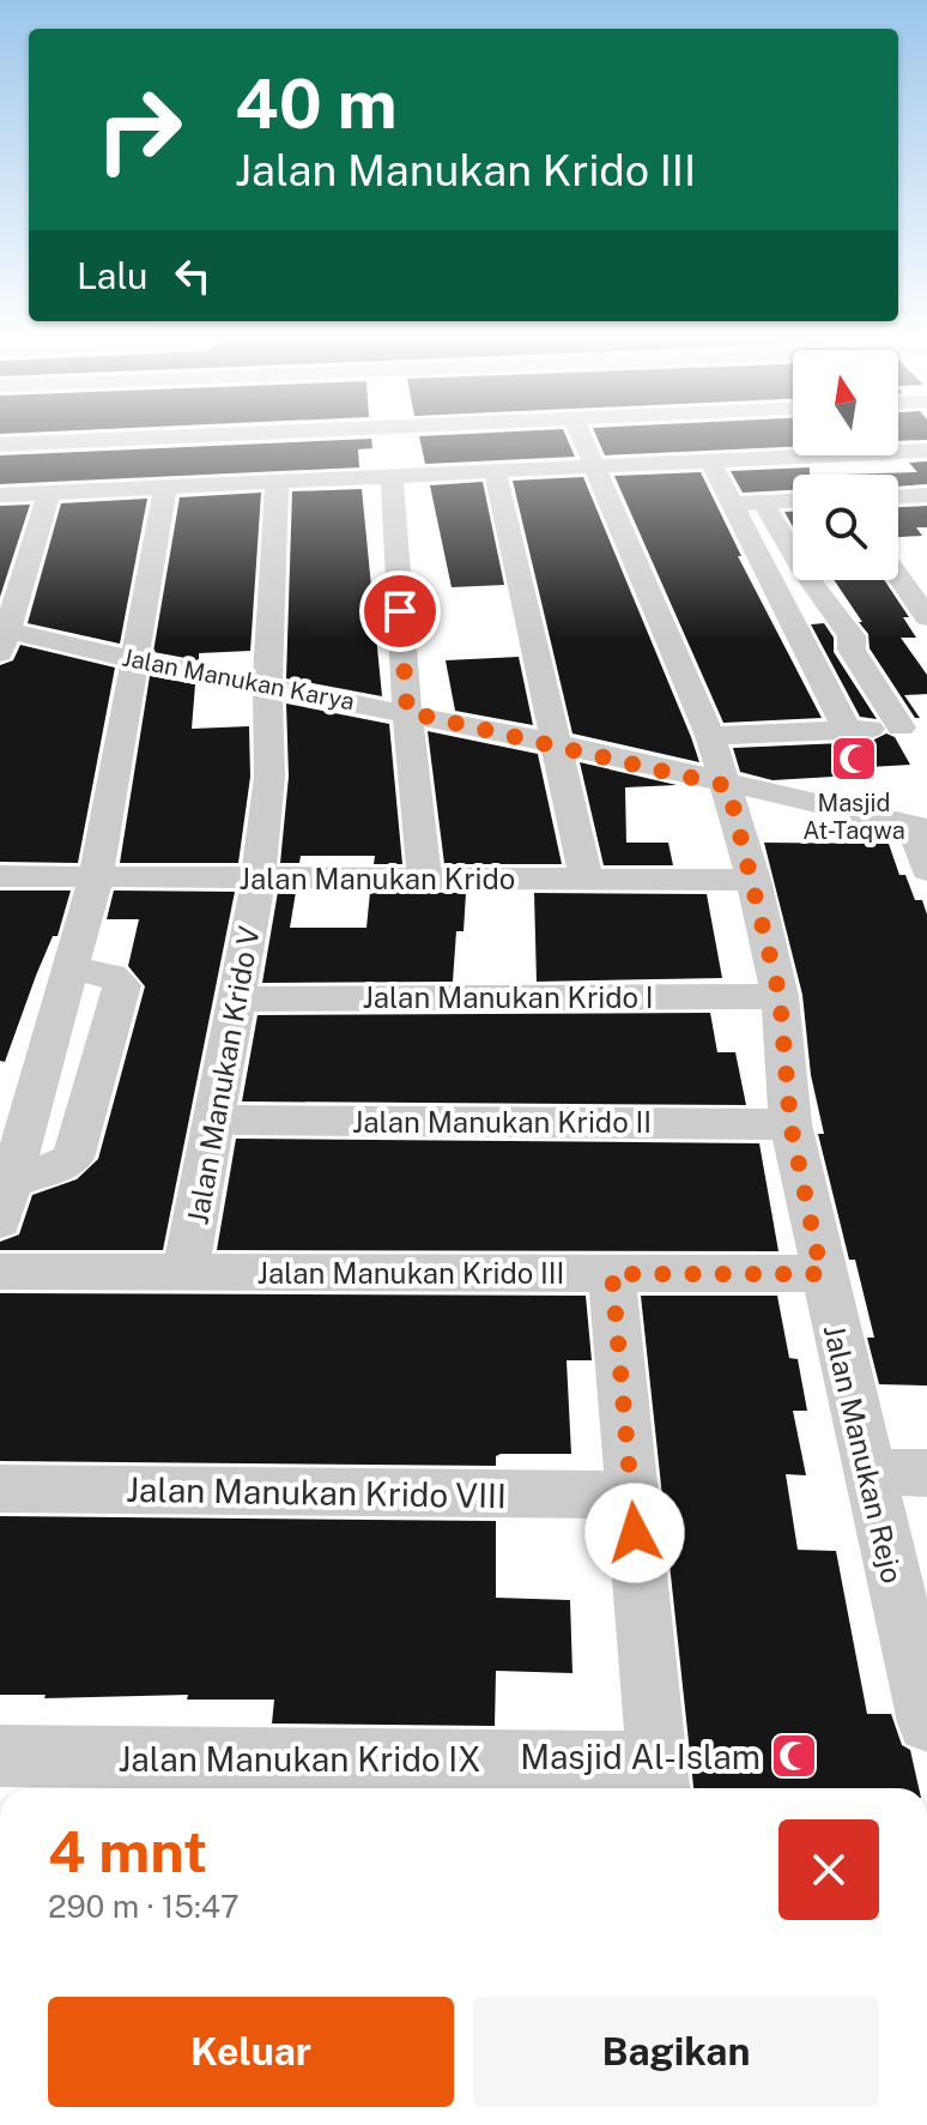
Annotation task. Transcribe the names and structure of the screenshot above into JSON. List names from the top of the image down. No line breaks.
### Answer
{"streets":{"street":["Jalan Manukan Karya","Jalan Manukan Krido","Jalan Manukan Krido I","Jalan Manukan Krido V","Jalan Manukan Krido II","Jalan Manukan Krido III","Jalan Manukan Rejo","Jalan Manukan Krido VIII","Jalan Manukan Krido IX"]},"crossings":[["Jalan Manukan Karya","Jalan Manukan Krido V"],["Jalan Manukan Karya","Jalan Manukan Rejo"],["Jalan Manukan Krido","Jalan Manukan Krido V"],["Jalan Manukan Krido","Jalan Manukan Rejo"],["Jalan Manukan Krido I","Jalan Manukan Krido V"],["Jalan Manukan Krido I","Jalan Manukan Rejo"],["Jalan Manukan Krido V","Jalan Manukan Krido II"],["Jalan Manukan Krido V","Jalan Manukan Krido III"],["Jalan Manukan Krido II","Jalan Manukan Rejo"],["Jalan Manukan Krido III","Jalan Manukan Rejo"]],"places":{"mosque":["Masjid At-Taqwa","Masjid Al-Islam"]},"north":"top","page":{"turn":["40 m","Jalan Manukan Krido III"],"then":"Lalu","heading":["4 mnt","290 m · 15:47"],"buttons":["Keluar","Bagikan"]}}
